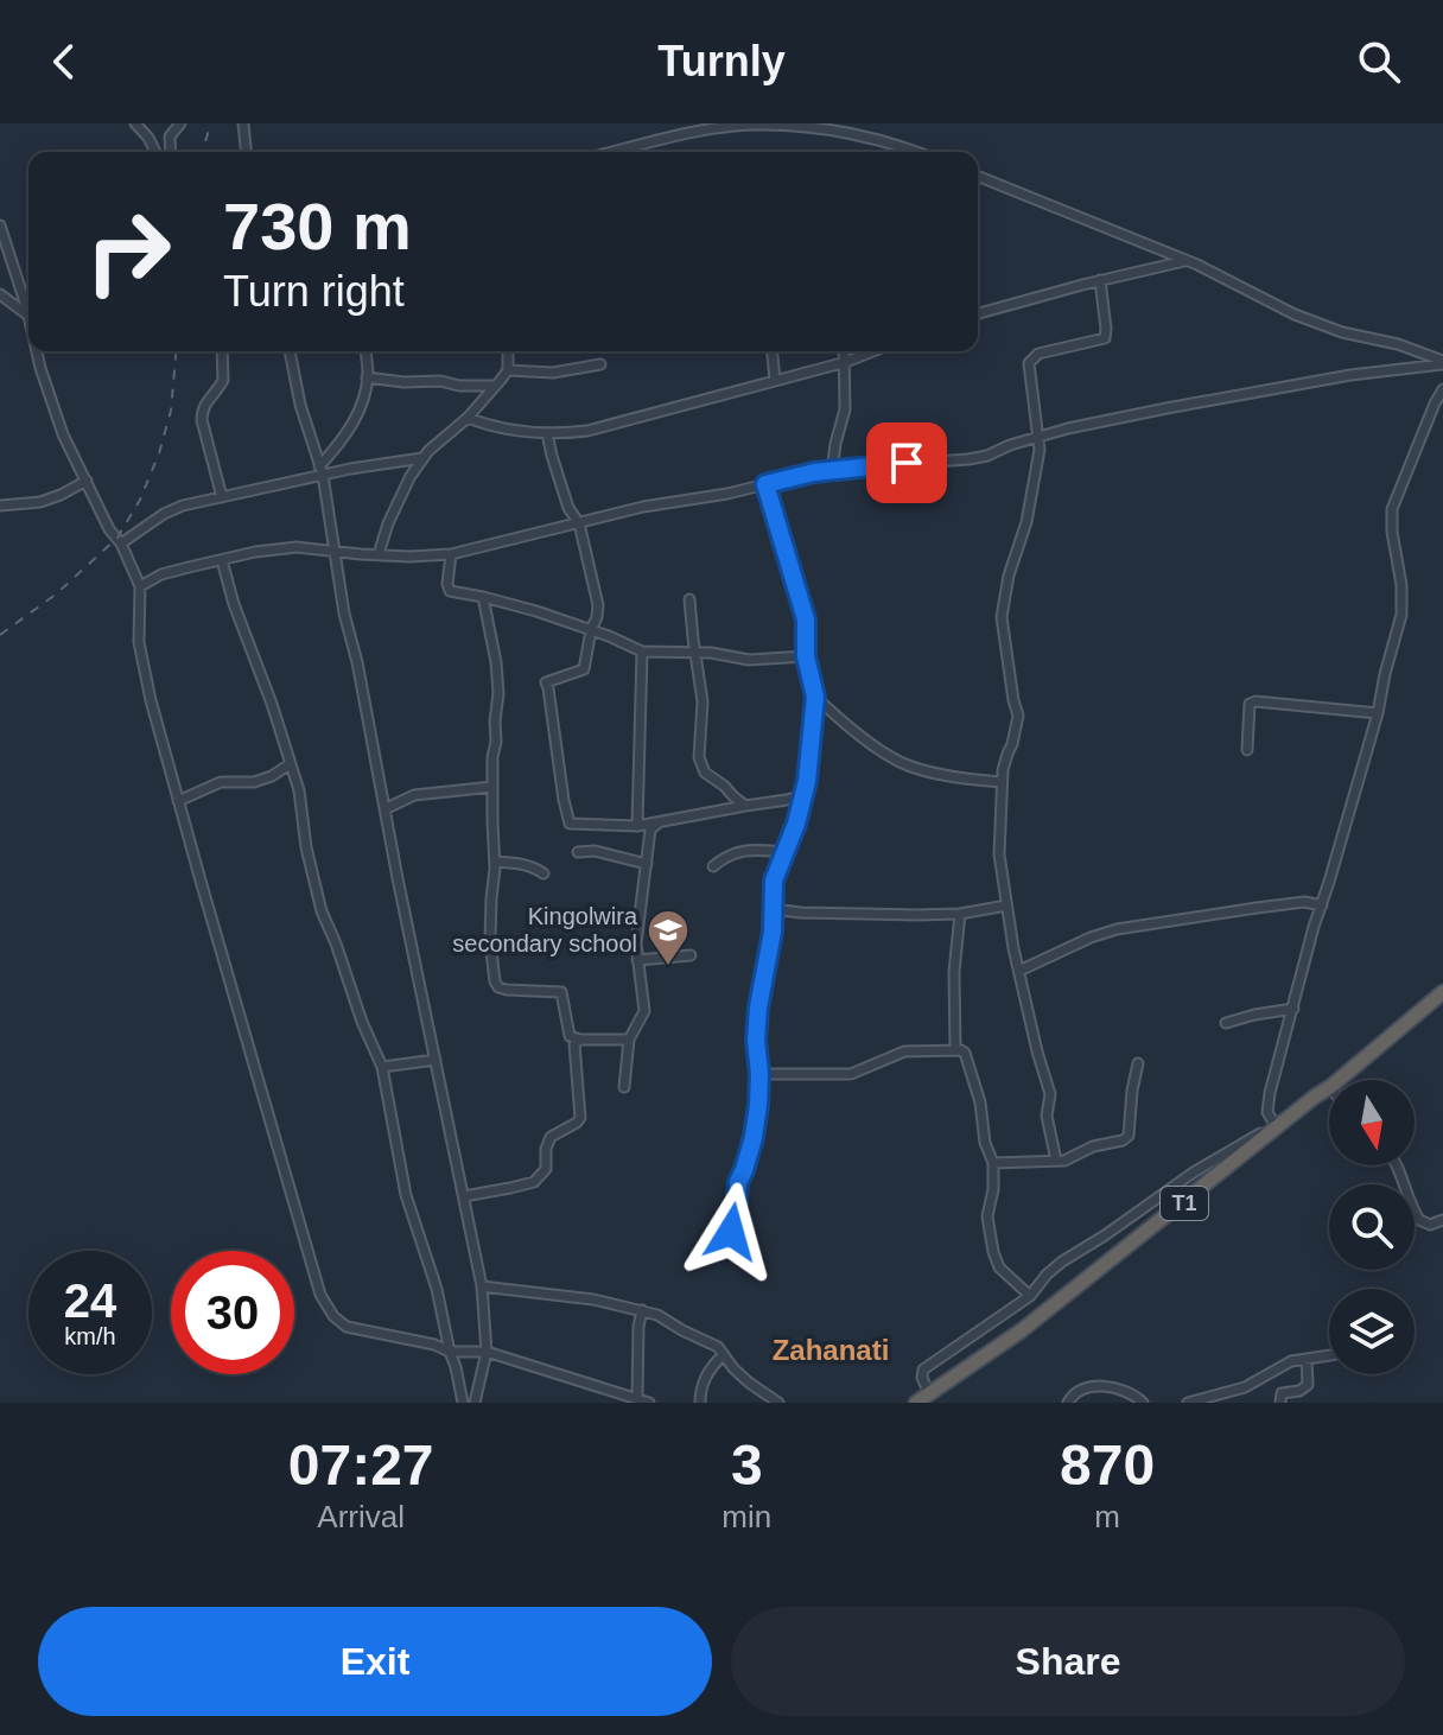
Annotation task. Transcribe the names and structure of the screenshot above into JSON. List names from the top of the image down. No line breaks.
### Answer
{"streets":{"highway":["T1"]},"districts":["Zahanati"],"places":{"school or university":["Kingolwira secondary school"]},"north":"bottom","page":{"header":"Turnly","turn":["730 m","Turn right"],"speed":"24 km/h","limit":"30","eta":["07:27","Arrival","3","min","870","m"],"buttons":["Exit","Share"]}}
